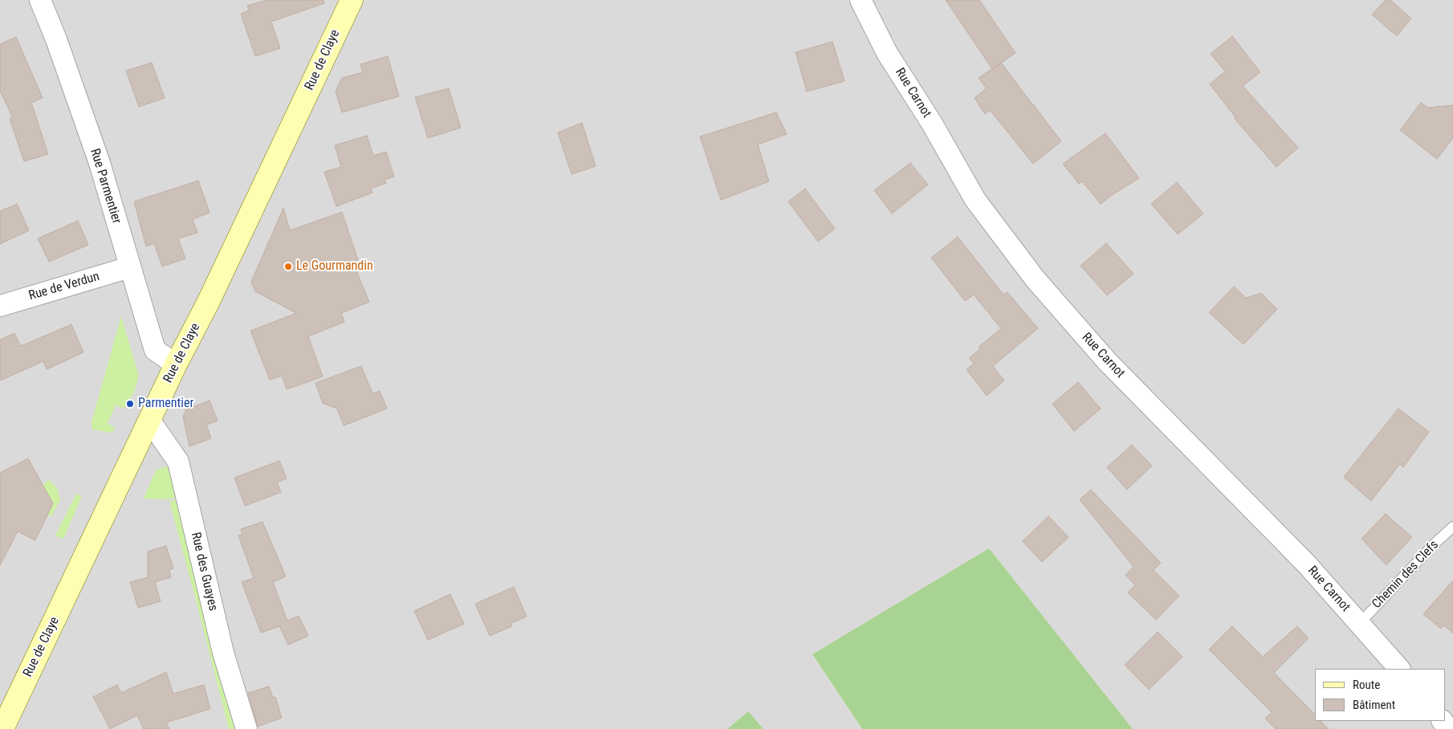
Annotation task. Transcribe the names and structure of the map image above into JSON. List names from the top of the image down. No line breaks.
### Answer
{"streets":{"street":["Rue de Claye","Rue Carnot","Rue Parmentier","Rue de Verdun","Rue des Guayes"],"lane":["Chemin des Clefs"]},"crossings":[["Rue de Claye","Rue Parmentier"],["Rue de Claye","Rue des Guayes"],["Rue Carnot","Chemin des Clefs"],["Rue Parmentier","Rue de Verdun"]],"places":["Le Gourmandin","Parmentier"],"legend":["Route","Bâtiment"]}
